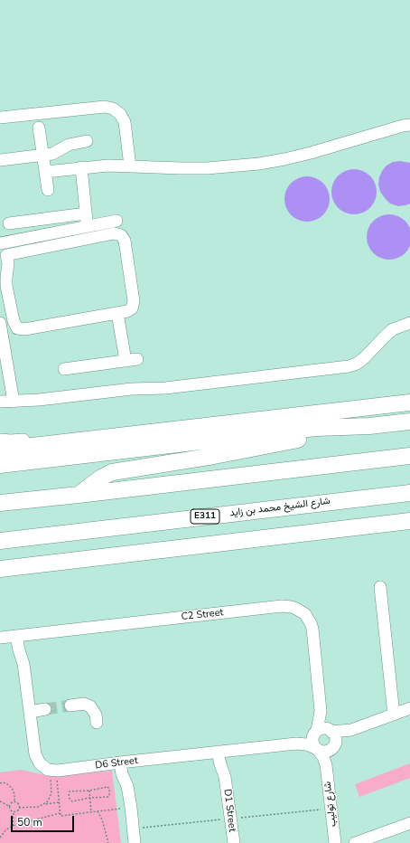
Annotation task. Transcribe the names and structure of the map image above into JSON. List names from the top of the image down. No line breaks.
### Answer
{"streets":{"highway":["شارع الشيخ محمد بن زايد","E311"],"street":["C2 Street","D6 Street","شارع توليب","D1 Street"]},"crossings":[["C2 Street","D6 Street"],["C2 Street","شارع توليب"],["D6 Street","شارع توليب"],["D6 Street","D1 Street"]],"scale_bar":"50 m"}
